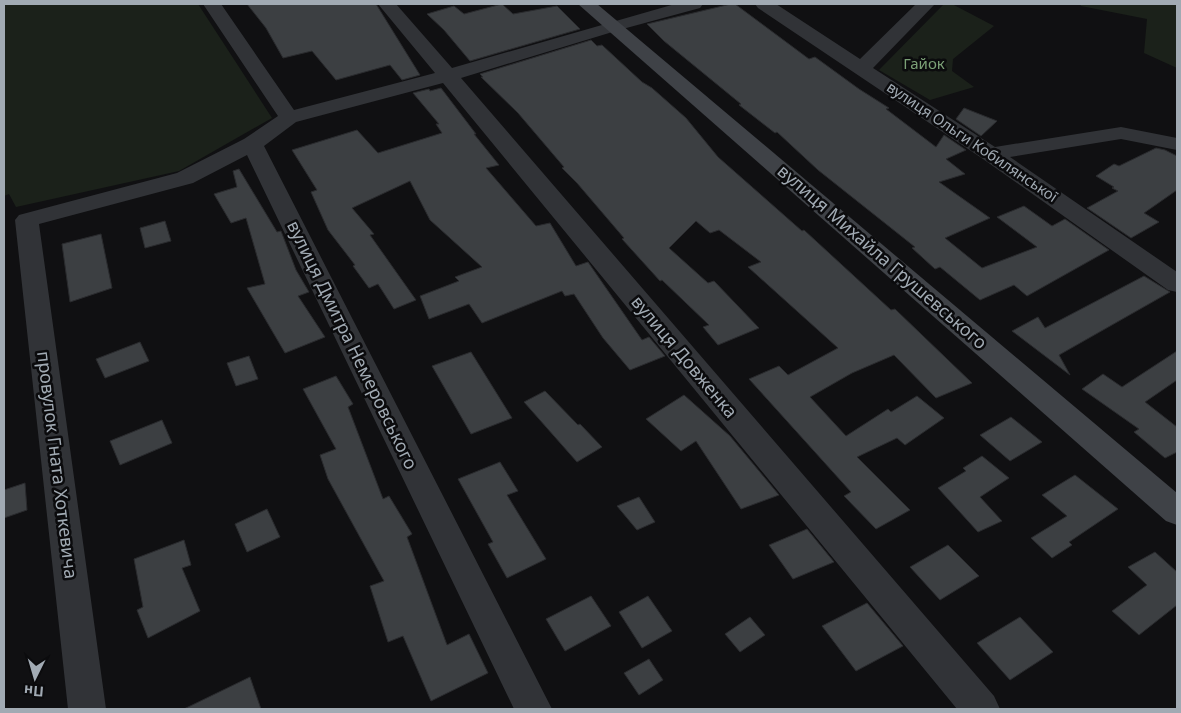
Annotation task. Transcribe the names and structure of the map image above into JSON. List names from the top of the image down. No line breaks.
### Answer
{"streets":{"street":["вулиця Ольги Кобилянської","вулиця Михайла Грушевського","вулиця Дмитра Немеровського","вулиця Довженка","провулок Гната Хоткевича"]},"crossings":[["вулиця Дмитра Немеровського","провулок Гната Хоткевича"]],"parks":["Гайок"],"north":"bottom"}
